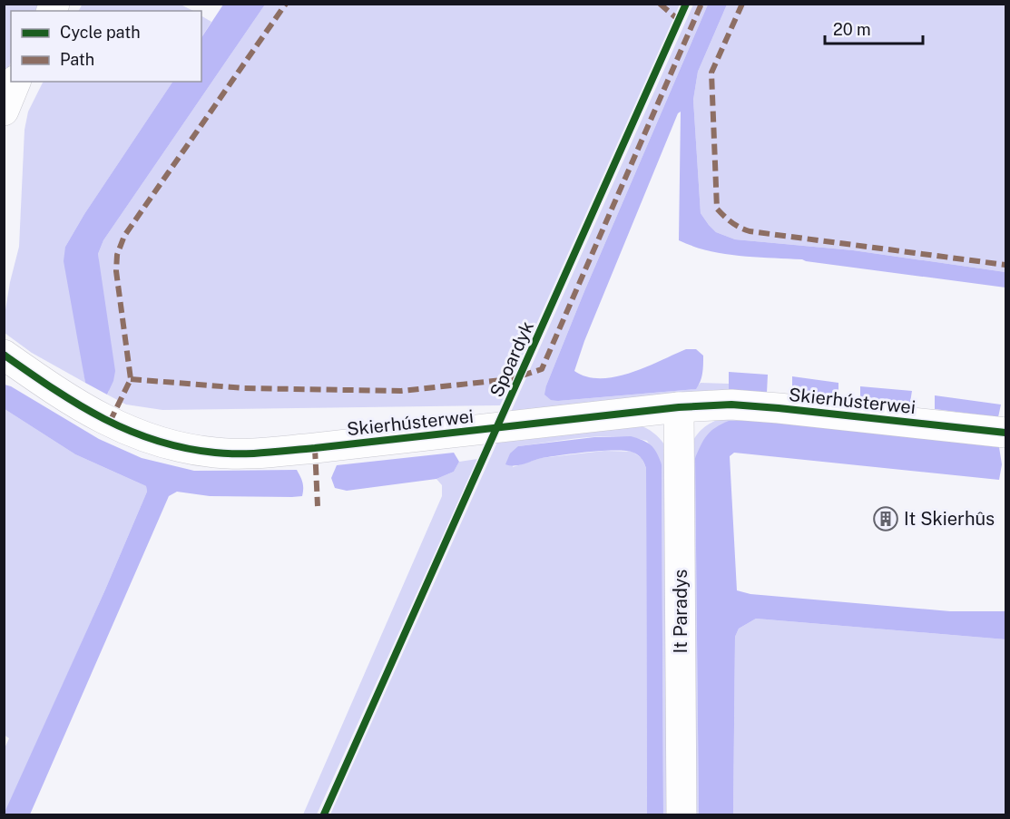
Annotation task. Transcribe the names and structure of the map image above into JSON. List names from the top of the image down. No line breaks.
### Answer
{"streets":{"street":["Skierhústerwei","It Paradys"],"cycle path":["Spoardyk"]},"crossings":[["Skierhústerwei","It Paradys"]],"places":{"building":["It Skierhûs"]},"legend":["Cycle path","Path"],"scale_bar":"20 m"}
